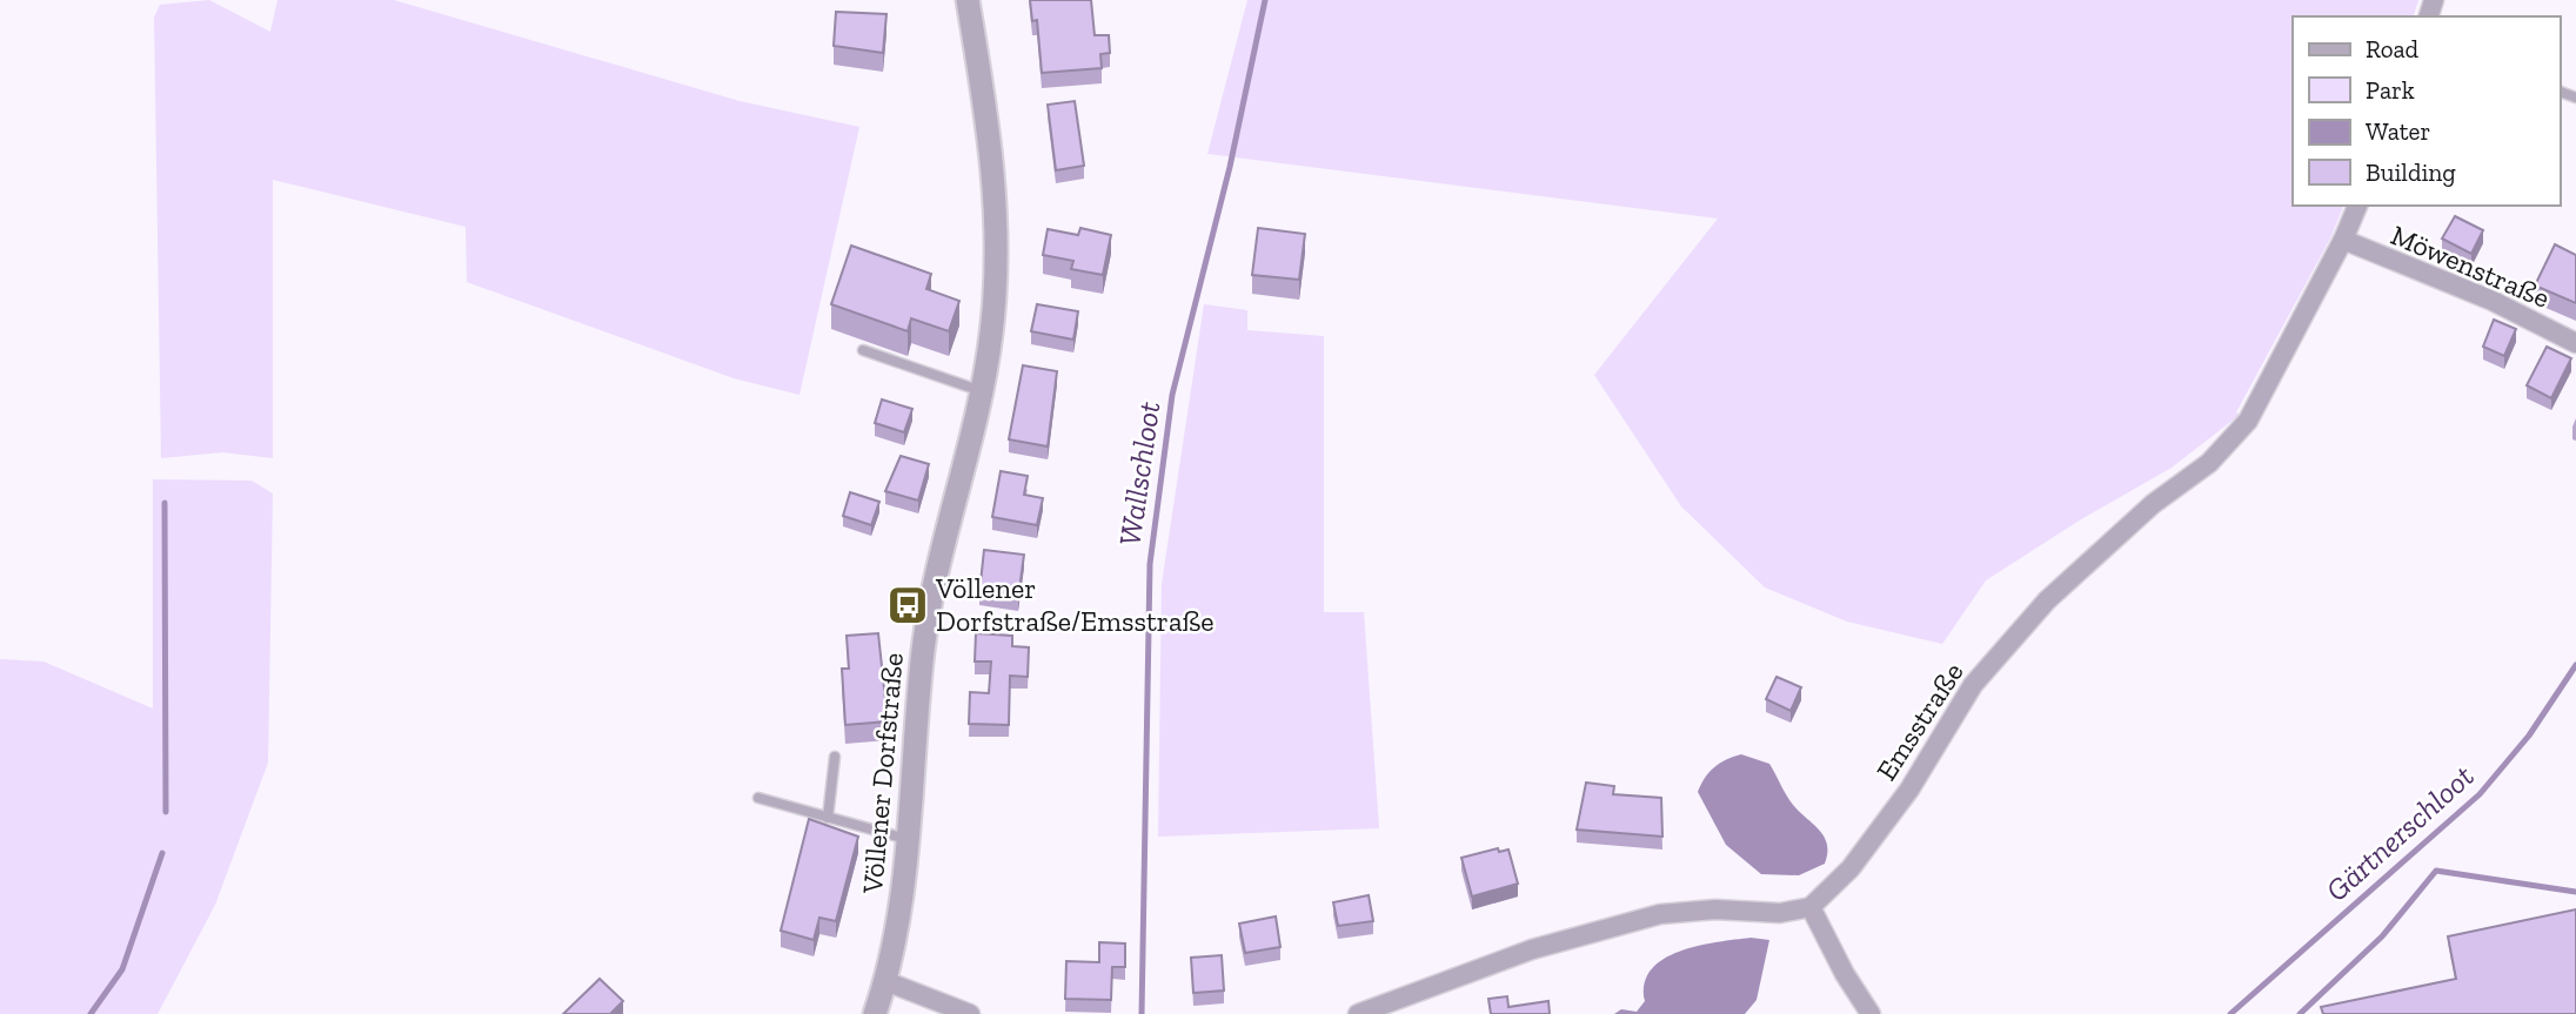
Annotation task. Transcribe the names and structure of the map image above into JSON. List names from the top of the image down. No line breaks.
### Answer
{"streets":{"street":["Möwenstraße","Emsstraße","Völlener Dorfstraße"]},"crossings":[["Möwenstraße","Emsstraße"]],"water":["Wallschloot","Gärtnerschloot"],"places":{"bus stop":["Völlener Dorfstraße/Emsstraße"]},"legend":["Road","Park","Water","Building"]}
